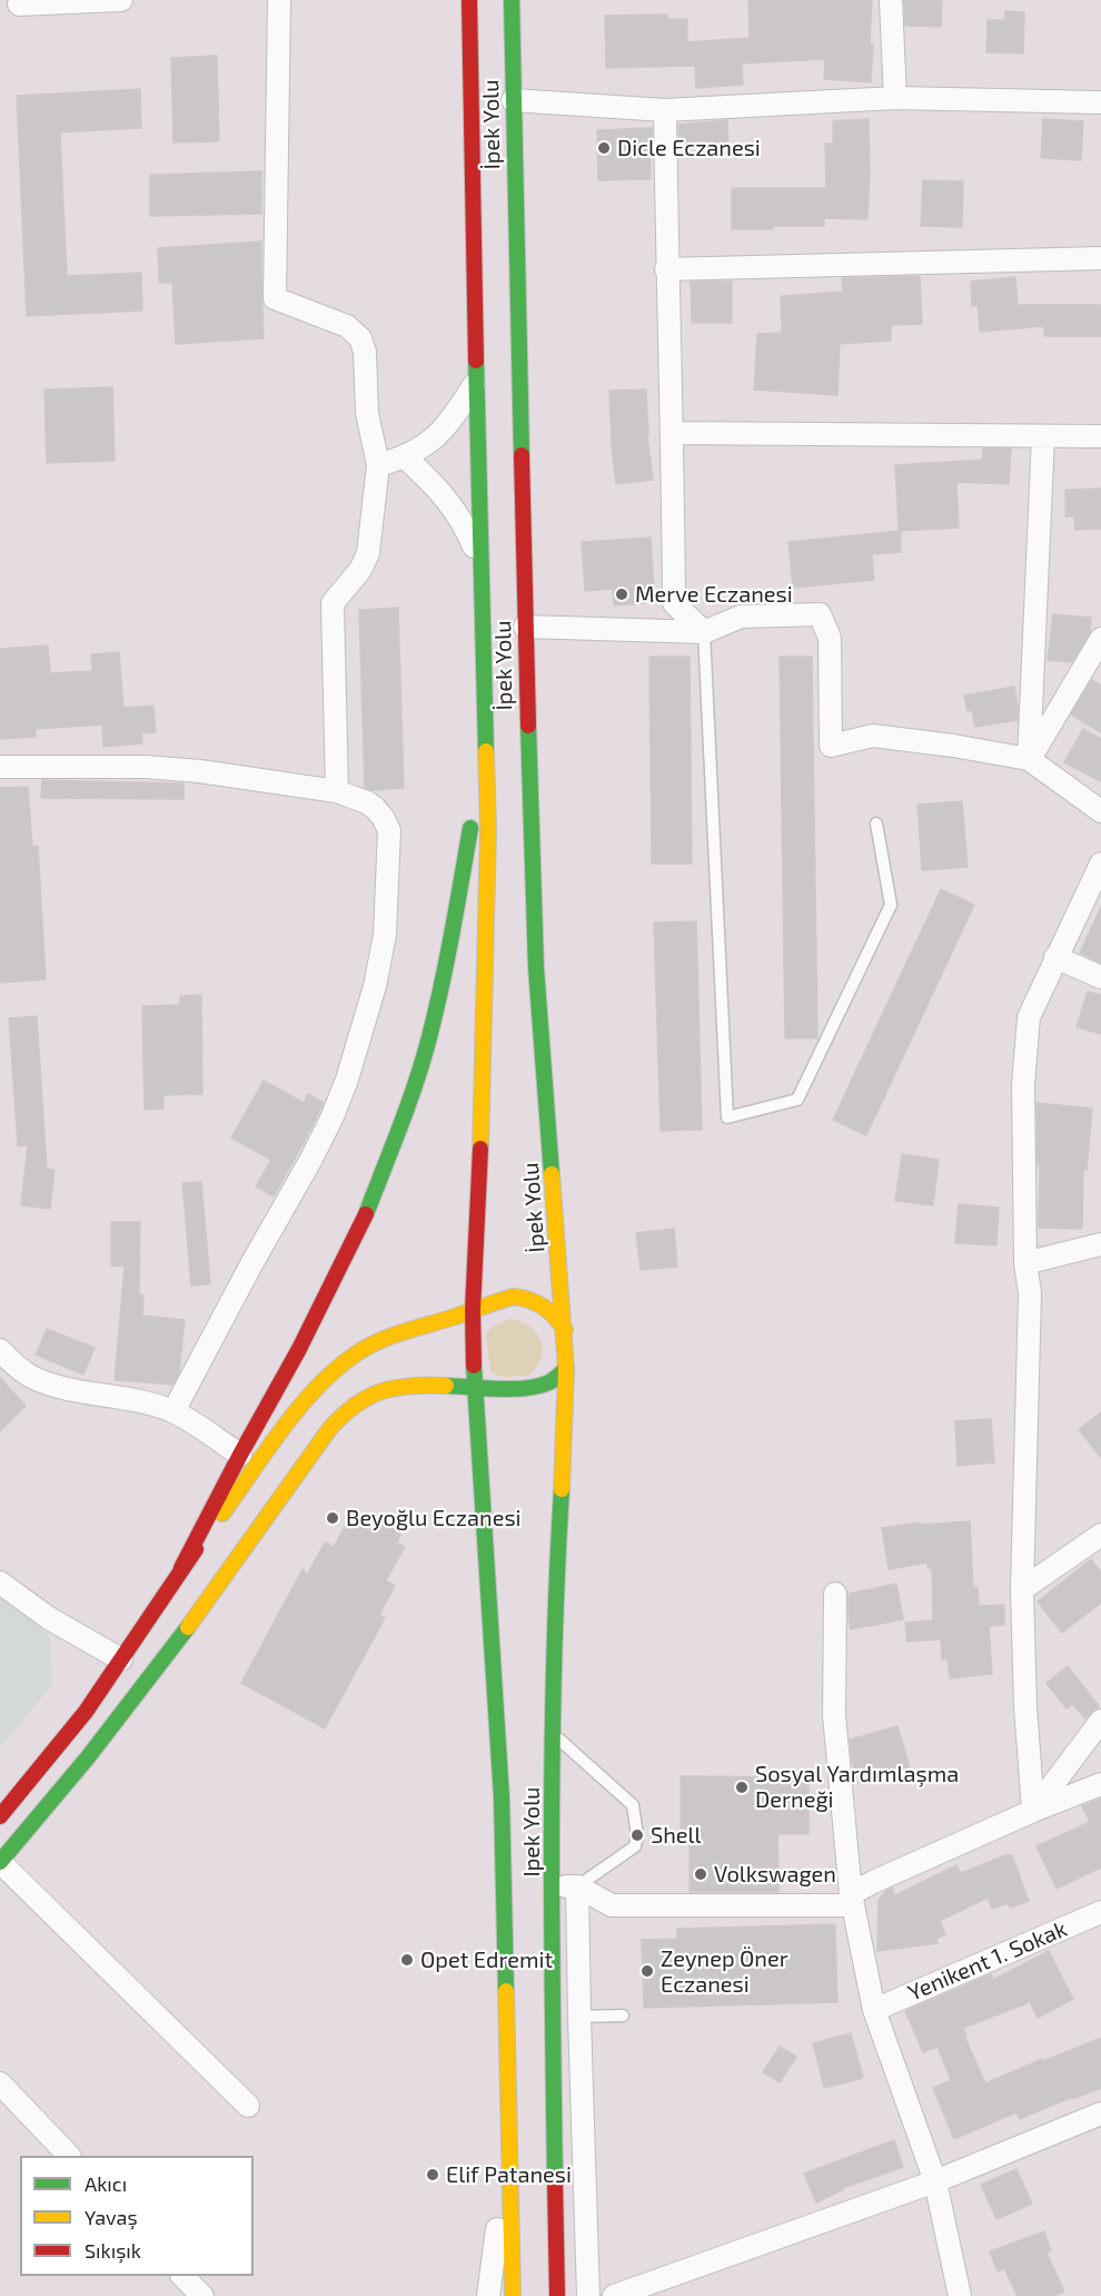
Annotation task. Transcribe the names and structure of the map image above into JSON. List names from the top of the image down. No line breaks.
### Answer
{"streets":{"main road":["İpek Yolu","Ipek Yolu"],"street":["Yenikent 1. Sokak"]},"crossings":[["İpek Yolu","Ipek Yolu"]],"places":["Dicle Eczanesi","Merve Eczanesi","Beyoğlu Eczanesi","Sosyal Yardımlaşma Derneği","Shell","Volkswagen","Opet Edremit","Zeynep Öner Eczanesi","Elif Patanesi"],"legend":["Akıcı","Yavaş","Sıkışık"]}
